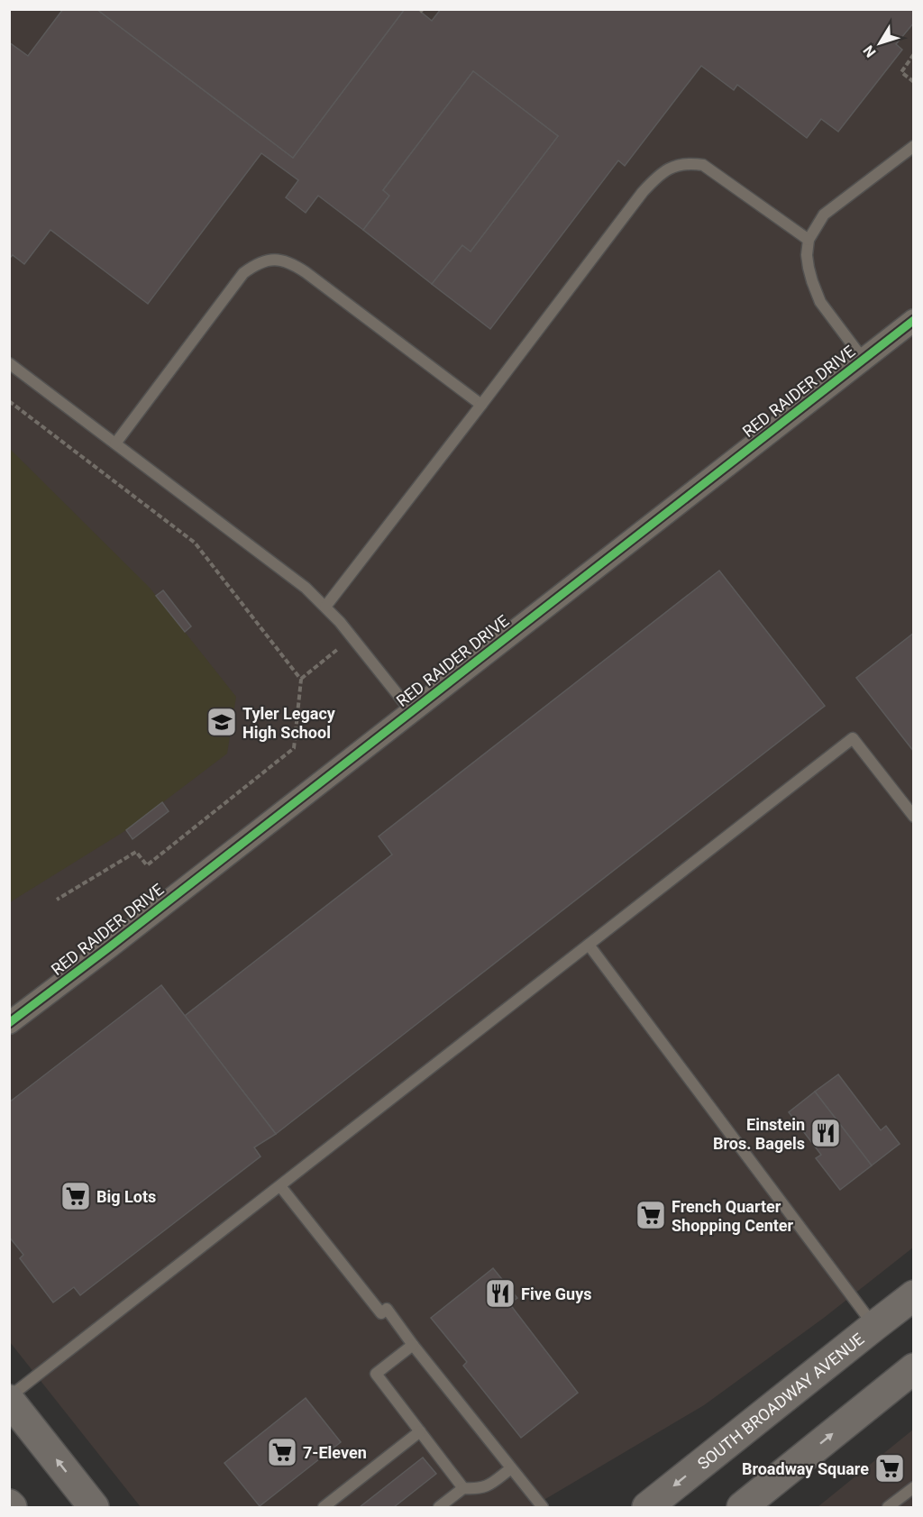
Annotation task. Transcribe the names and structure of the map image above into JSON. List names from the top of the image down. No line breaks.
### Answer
{"streets":{"highway":["SOUTH BROADWAY AVENUE"],"street":["RED RAIDER DRIVE"]},"places":{"school or university":["Tyler Legacy High School"],"restaurant":["Einstein Bros. Bagels","Five Guys"],"supermarket":["Big Lots","French Quarter Shopping Center","7-Eleven","Broadway Square"]},"north":"bottom left"}
